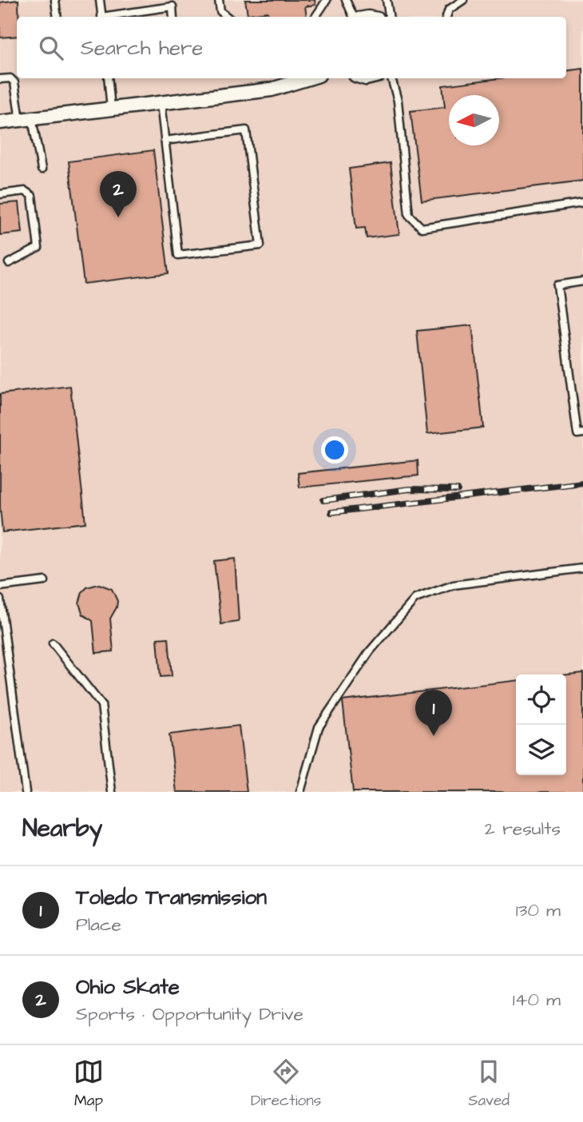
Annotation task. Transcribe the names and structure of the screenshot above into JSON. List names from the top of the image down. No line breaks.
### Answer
{"north":"left","page":{"search":"Search here","pins":["2","1"],"heading":["Nearby","2 results"],"list":[{"mark":"1","name":"Toledo Transmission","note":"Place","value":"130 m"},{"mark":"2","name":"Ohio Skate","note":"Sports · Opportunity Drive","value":"140 m"}],"nav":["Map","Directions","Saved"]}}
